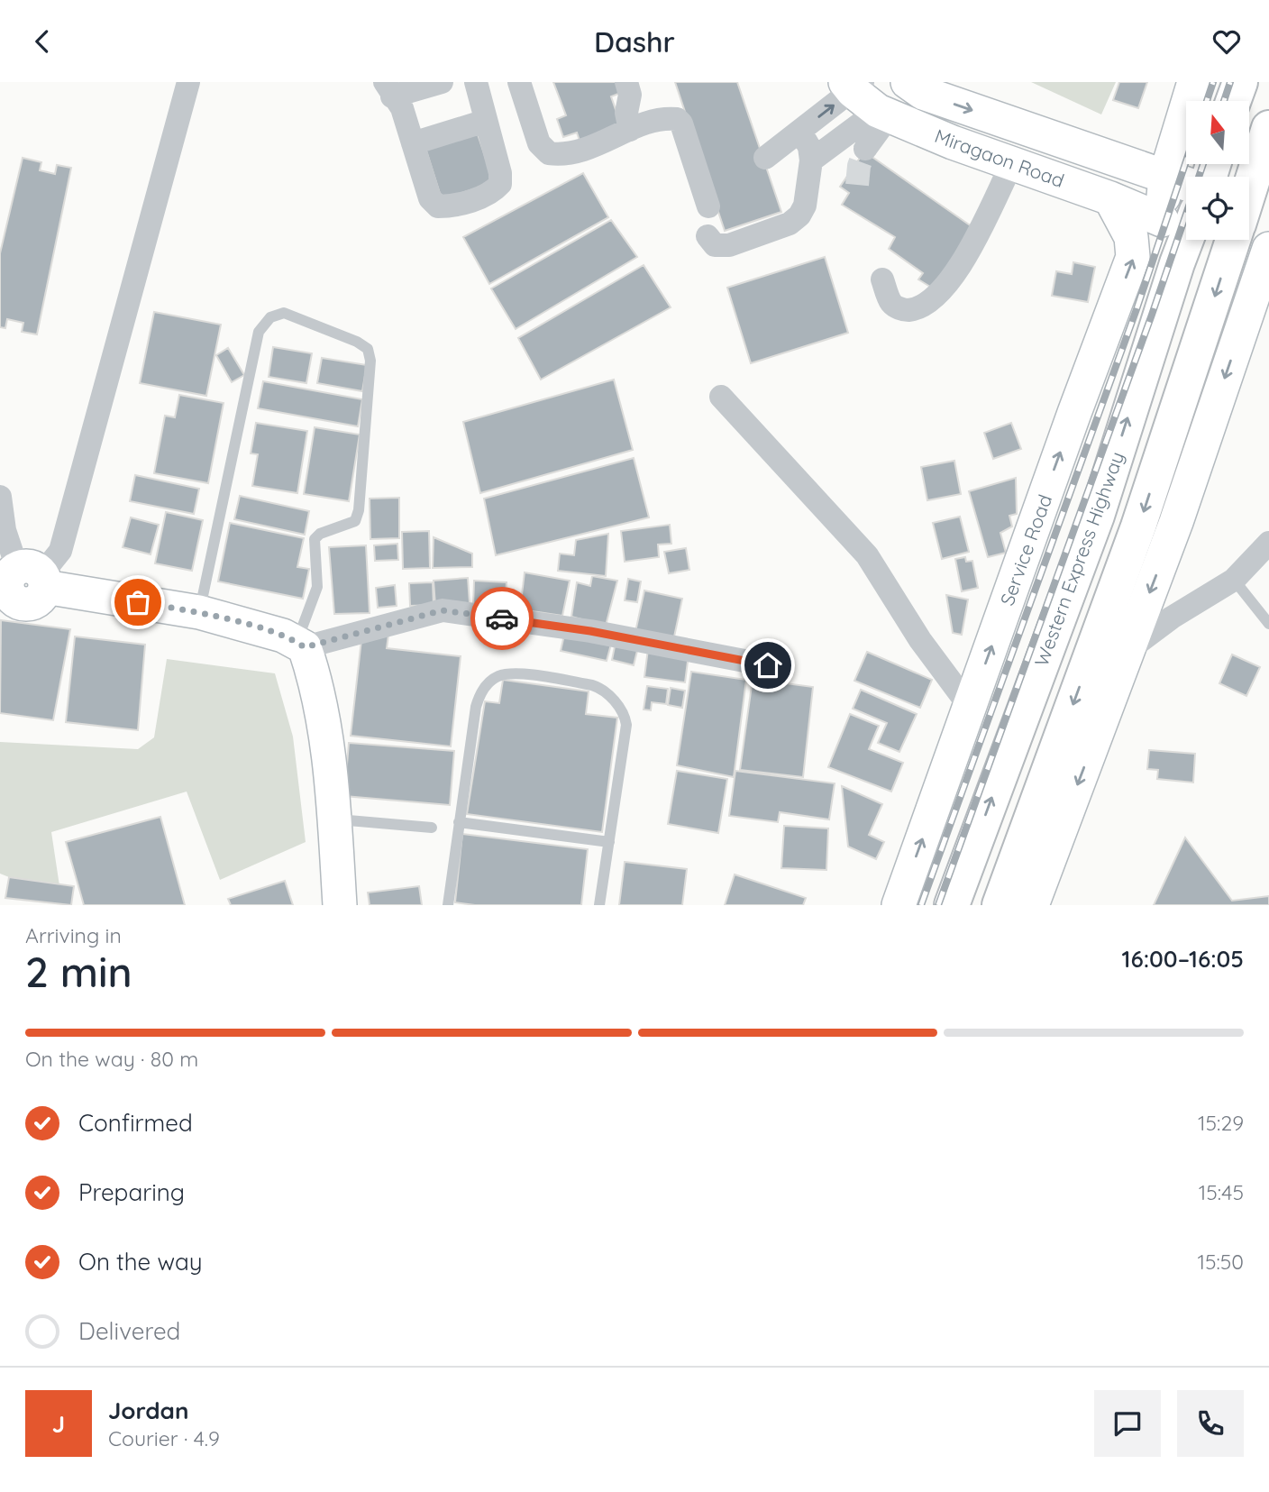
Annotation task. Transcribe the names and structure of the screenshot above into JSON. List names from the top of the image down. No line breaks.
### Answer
{"streets":{"highway":["Western Express Highway"],"main road":["Miragaon Road","Service Road"]},"crossings":[["Miragaon Road","Service Road"]],"north":"top","page":{"header":"Dashr","heading":["2 min","Arriving in","16:00–16:05"],"panel":["Jordan","Courier · 4.9"],"bar":"On the way · 80 m","list":[["Confirmed","15:29"],["Preparing","15:45"],["On the way","15:50"],"Delivered"],"round":"J"}}
